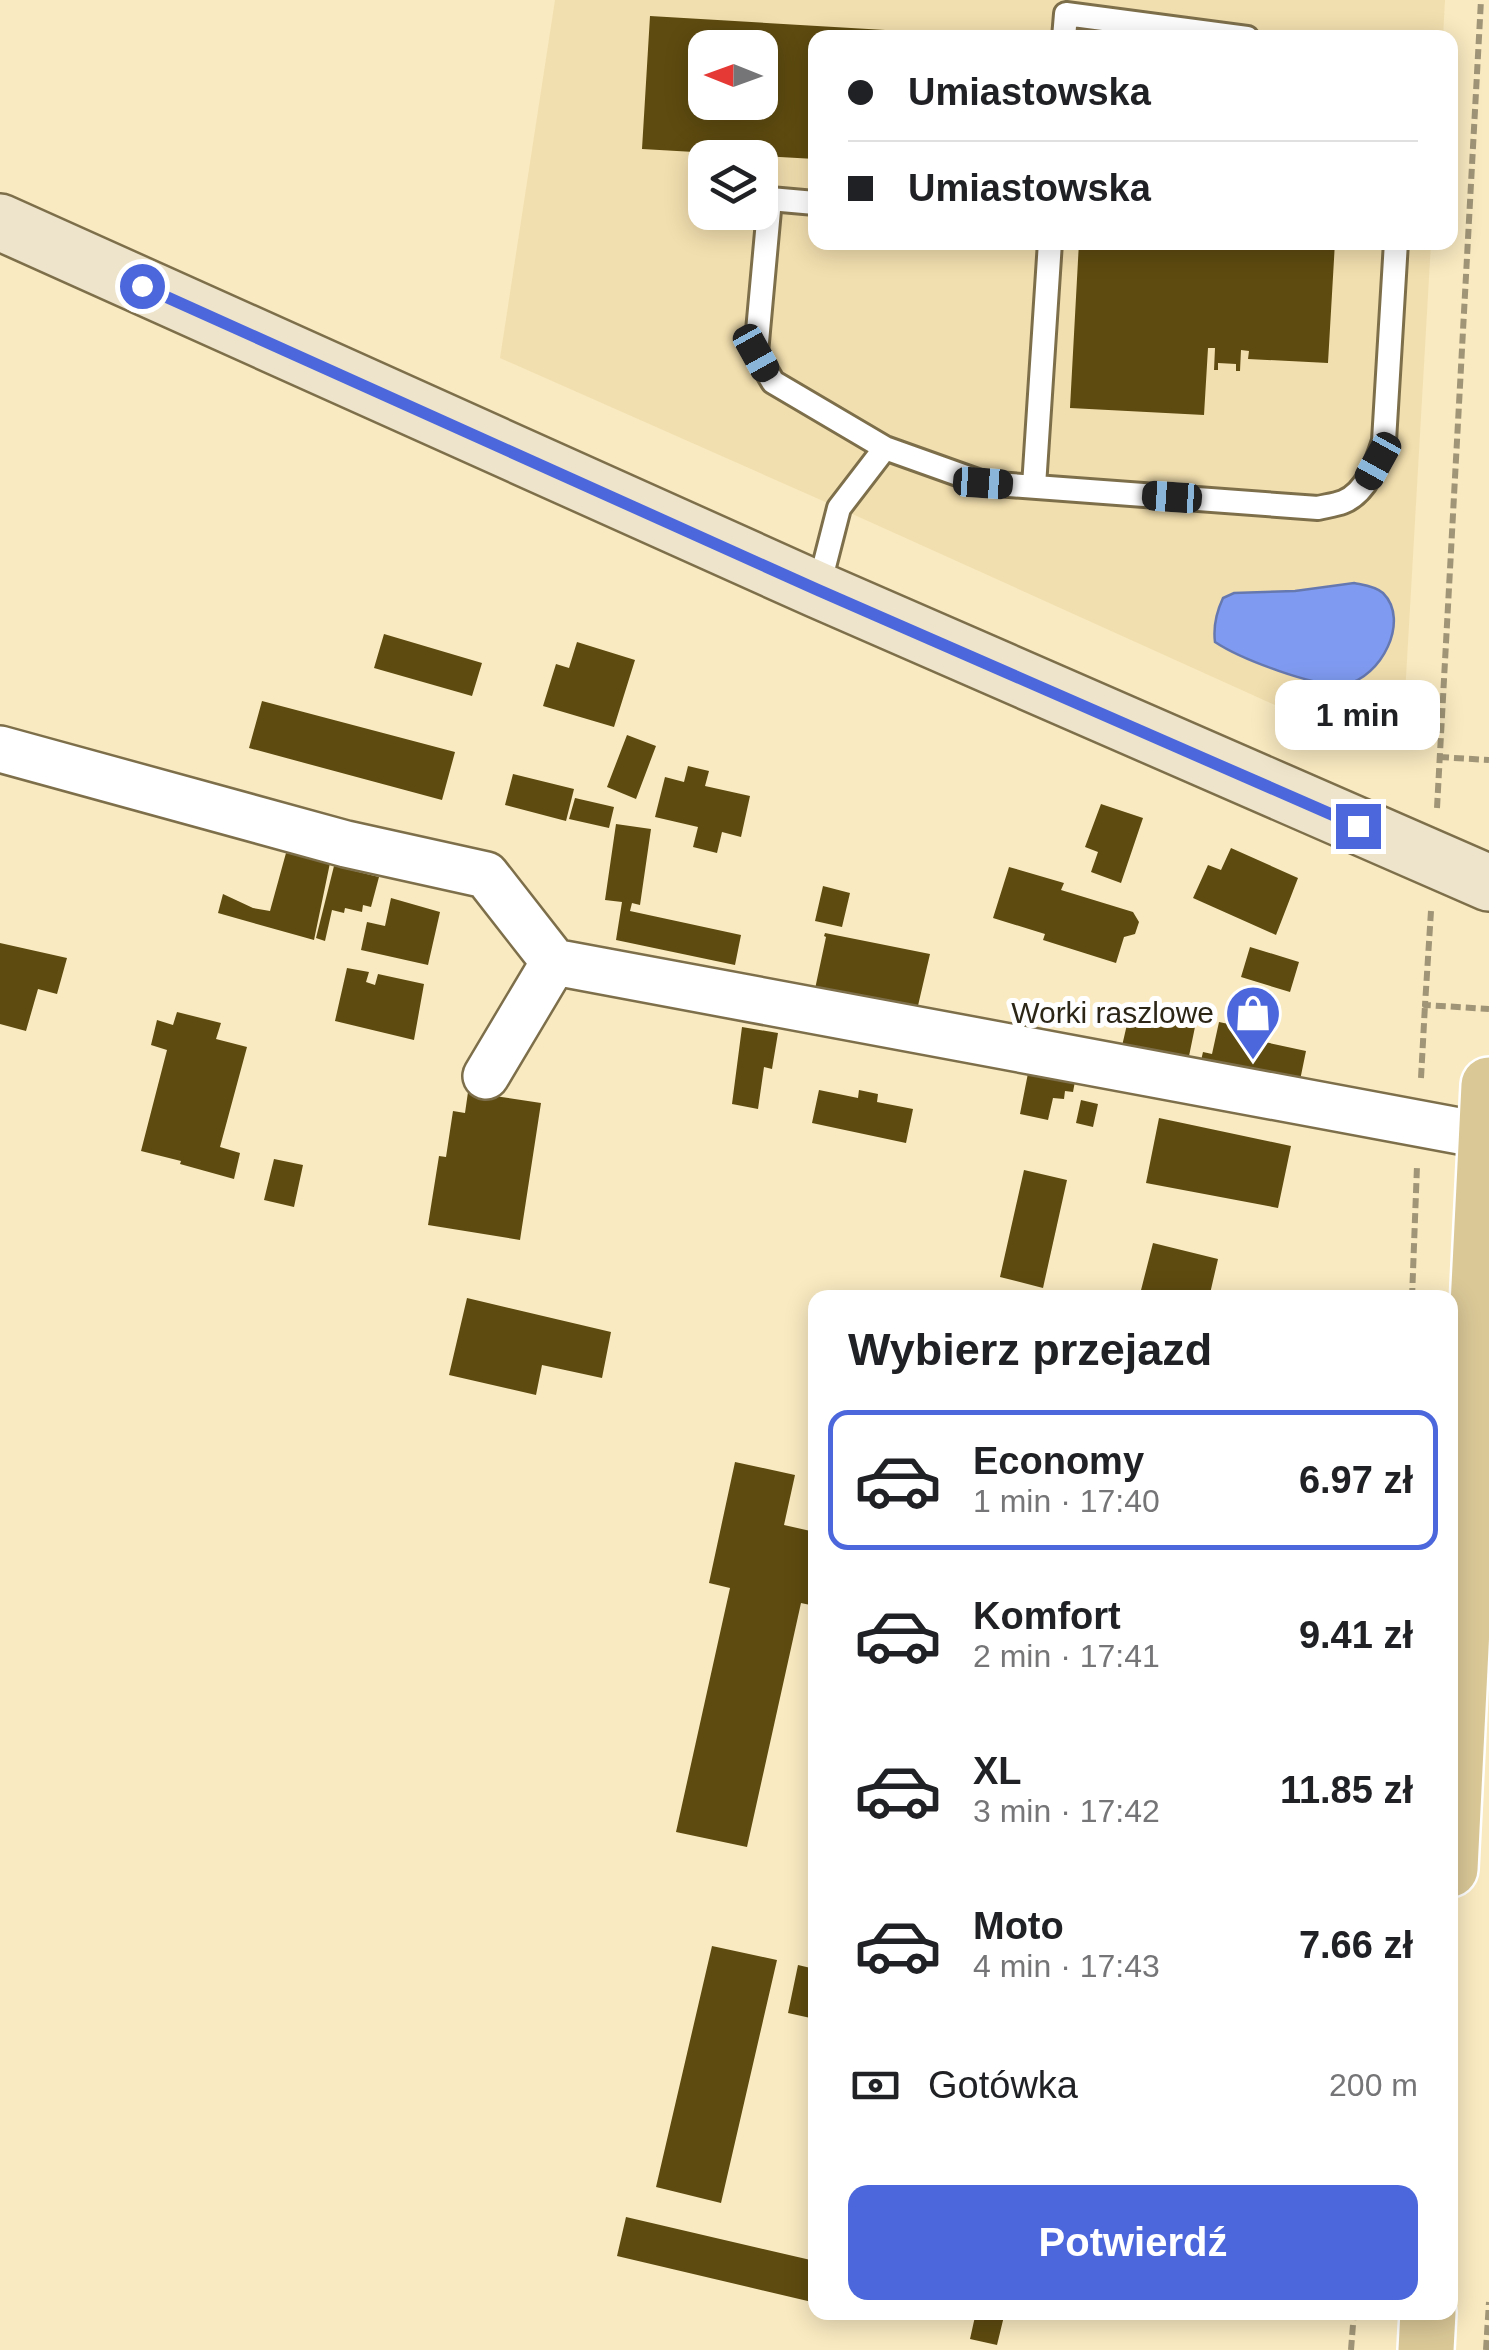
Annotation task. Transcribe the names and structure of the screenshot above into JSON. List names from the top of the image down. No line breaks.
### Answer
{"places":{"shop":["Worki raszlowe"]},"north":"left","page":{"banner":["Umiastowska","Umiastowska"],"bubble":"1 min","heading":"Wybierz przejazd","list":[{"name":"Economy","note":"1 min · 17:40","value":"6.97 zł"},{"name":"Komfort","note":"2 min · 17:41","value":"9.41 zł"},{"name":"XL","note":"3 min · 17:42","value":"11.85 zł"},{"name":"Moto","note":"4 min · 17:43","value":"7.66 zł"}],"pay":["Gotówka","200 m"],"buttons":"Potwierdź"}}
